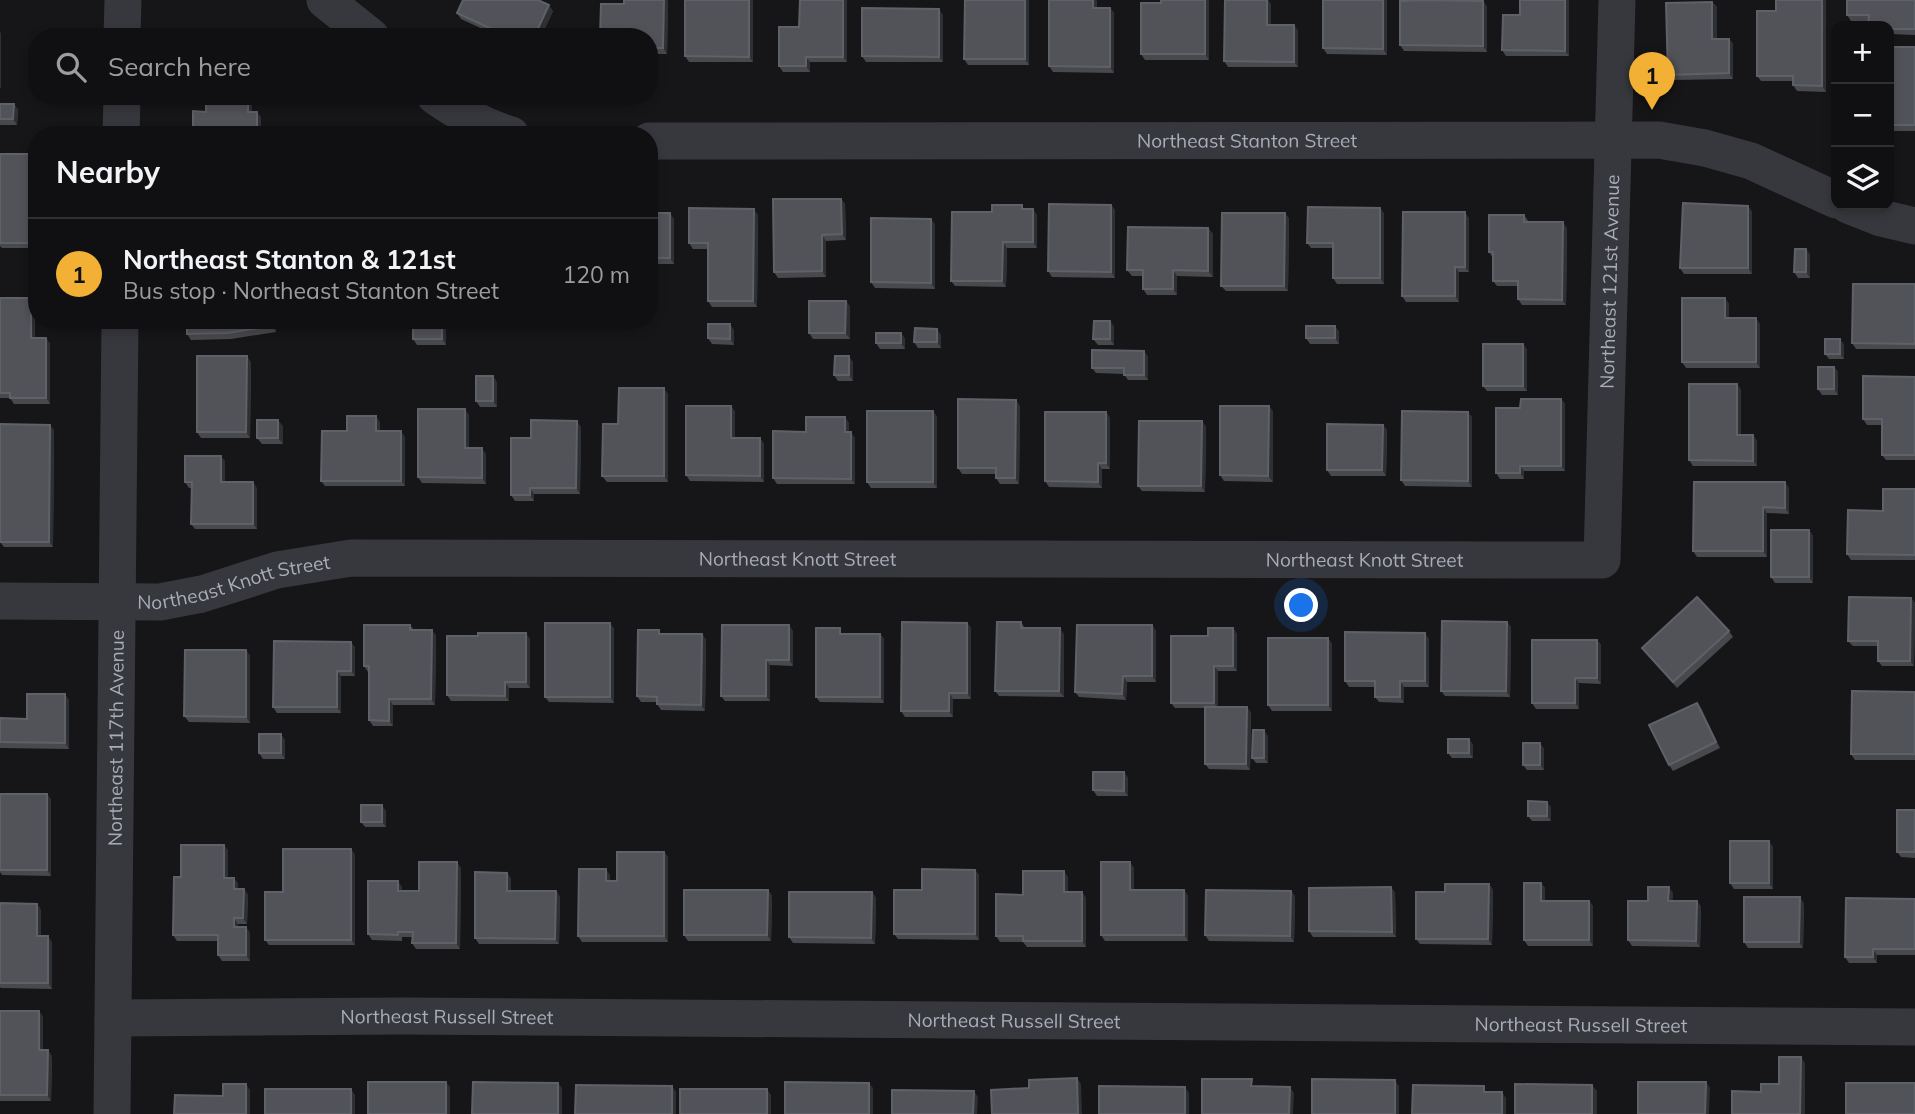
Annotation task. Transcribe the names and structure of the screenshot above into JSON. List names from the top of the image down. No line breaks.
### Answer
{"streets":{"street":["Northeast Stanton Street","Northeast 121st Avenue","Northeast Knott Street","Northeast 117th Avenue","Northeast Russell Street"]},"crossings":[["Northeast Stanton Street","Northeast 121st Avenue"],["Northeast 121st Avenue","Northeast Knott Street"],["Northeast Knott Street","Northeast 117th Avenue"],["Northeast 117th Avenue","Northeast Russell Street"]],"page":{"map_buttons":["+","−"],"search":"Search here","pins":"1","heading":"Nearby","list":[{"mark":"1","name":"Northeast Stanton & 121st","note":"Bus stop · Northeast Stanton Street","value":"120 m"}]}}
